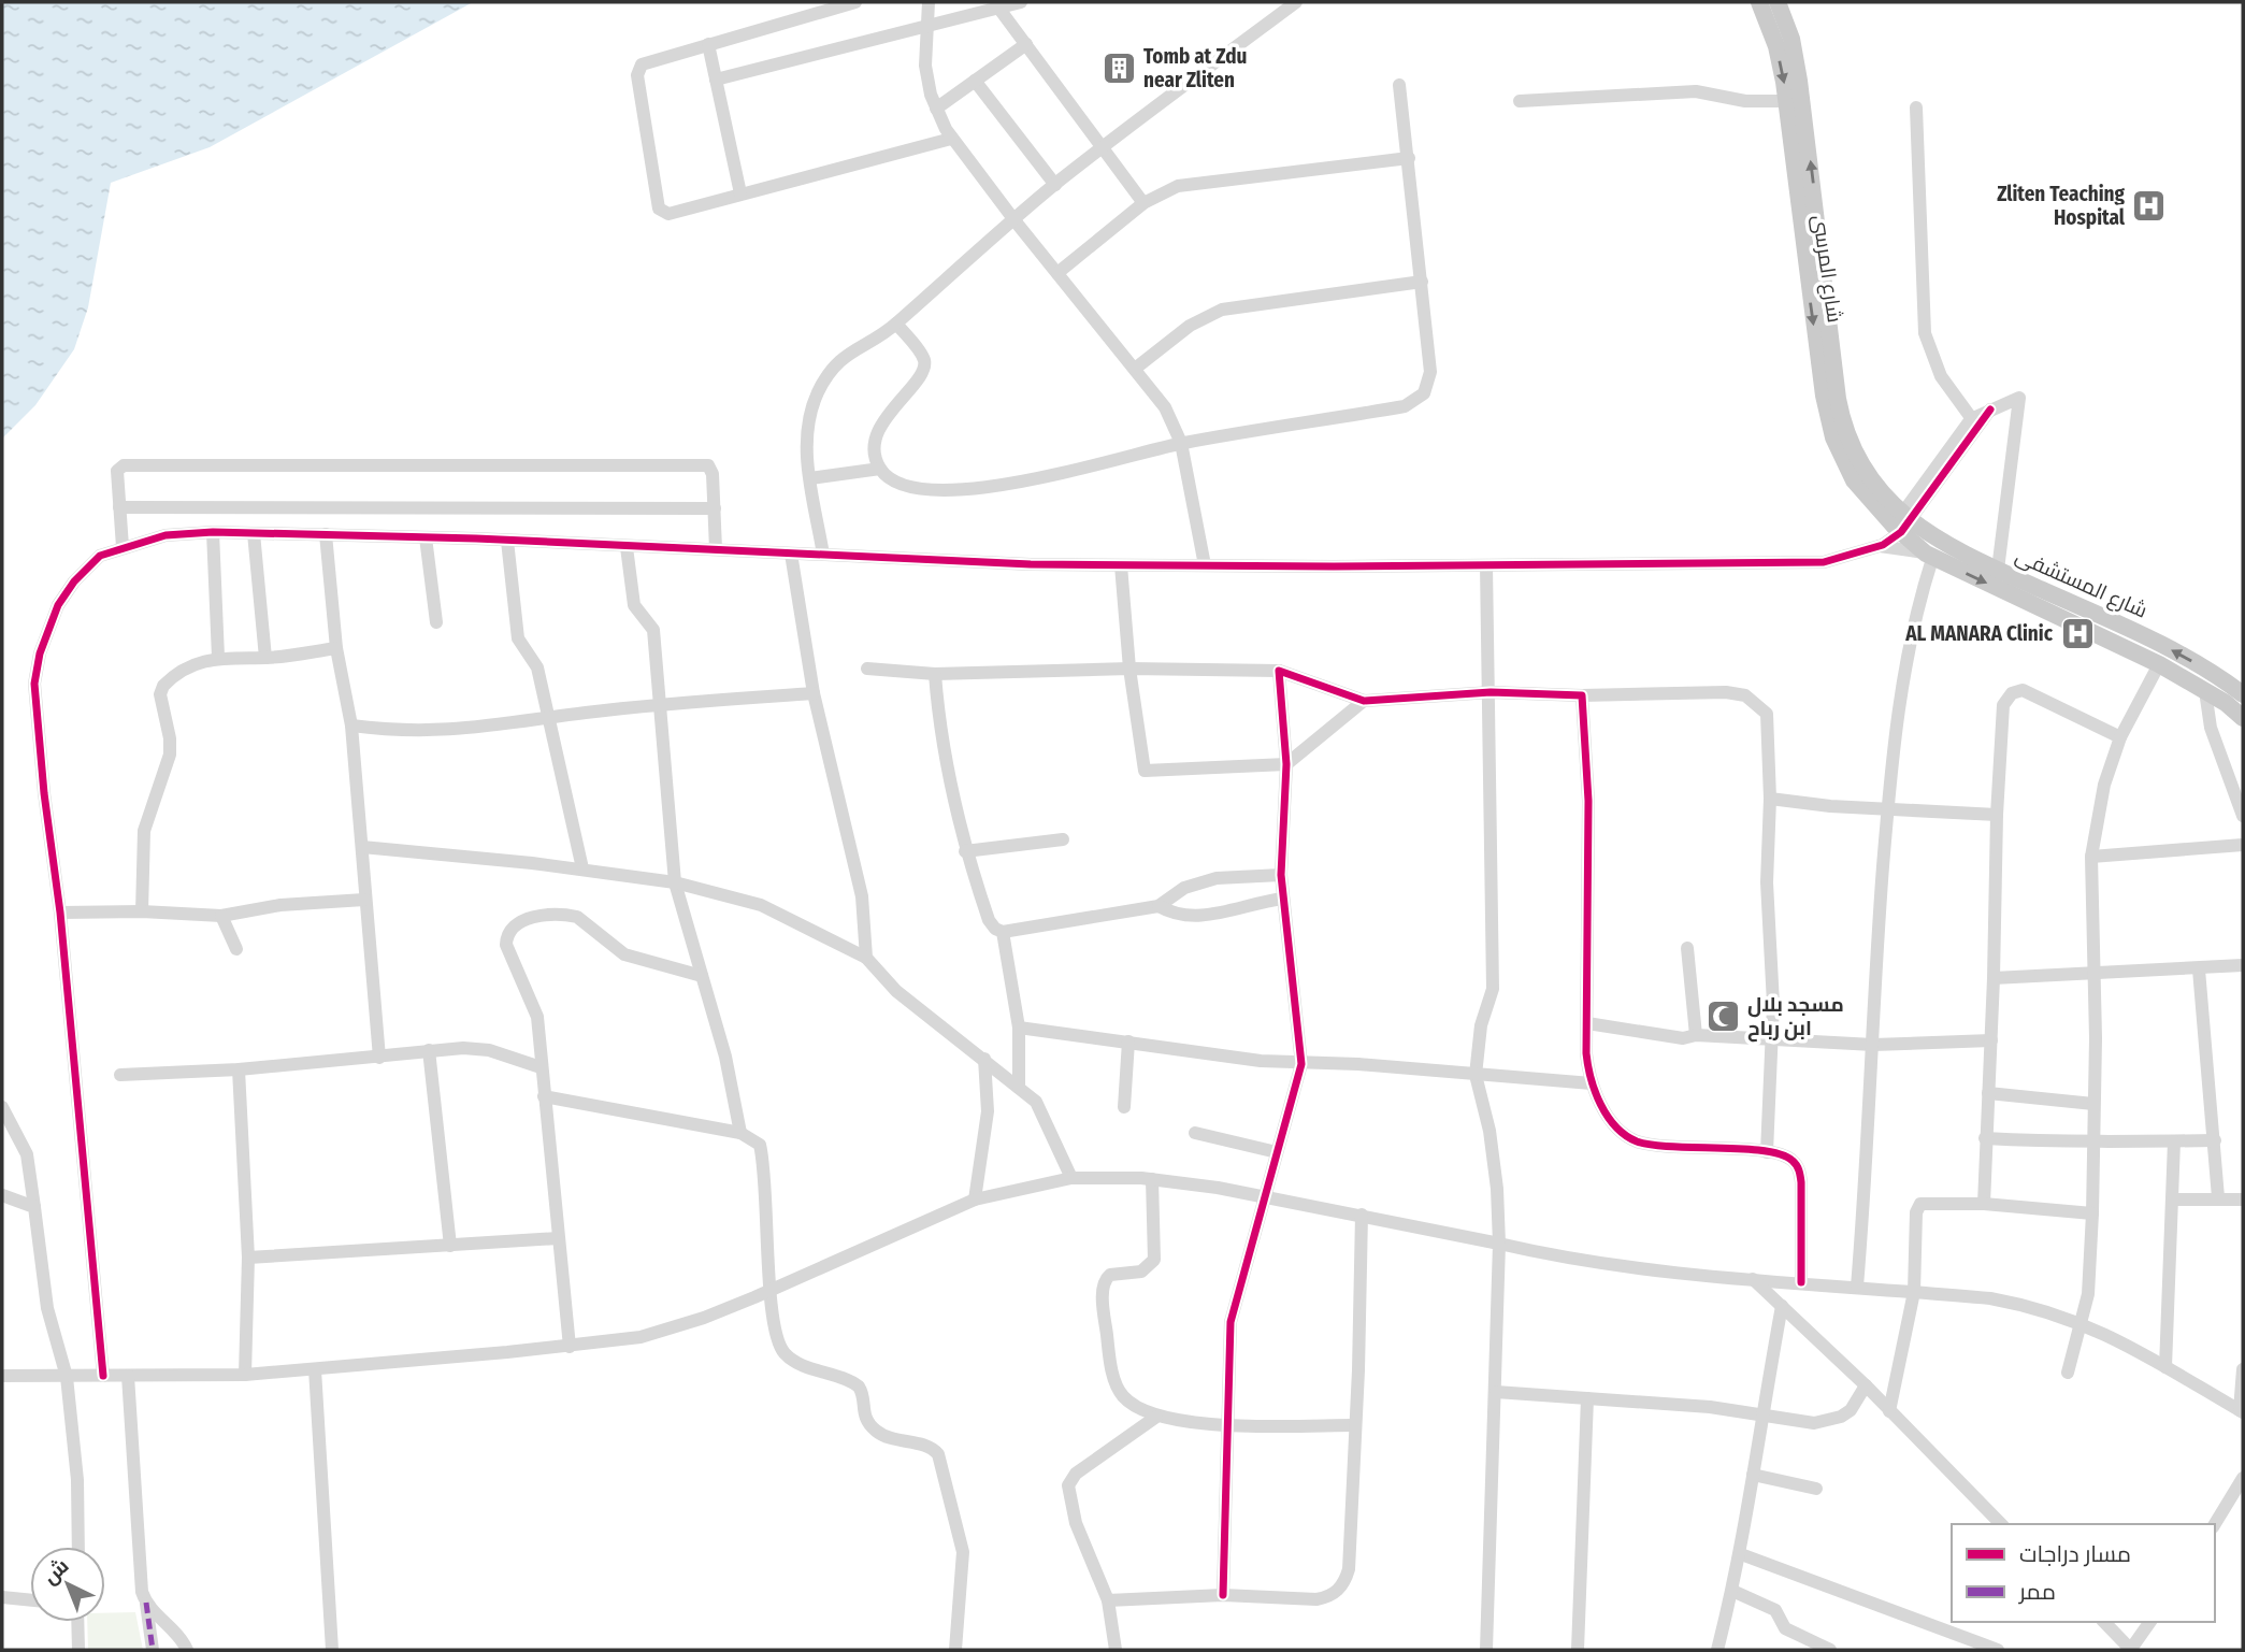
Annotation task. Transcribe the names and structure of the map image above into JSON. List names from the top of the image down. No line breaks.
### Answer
{"streets":{"main road":["شارع المرسى","شارع المستشفى"]},"crossings":[["شارع المرسى","شارع المستشفى"]],"places":{"building":["Tomb at Zdu near Zliten"],"hospital":["Zliten Teaching Hospital","AL MANARA Clinic"],"mosque":["مسجد بلال ابن رباح"]},"legend":["مسار دراجات","ممر"],"north":"top left"}
